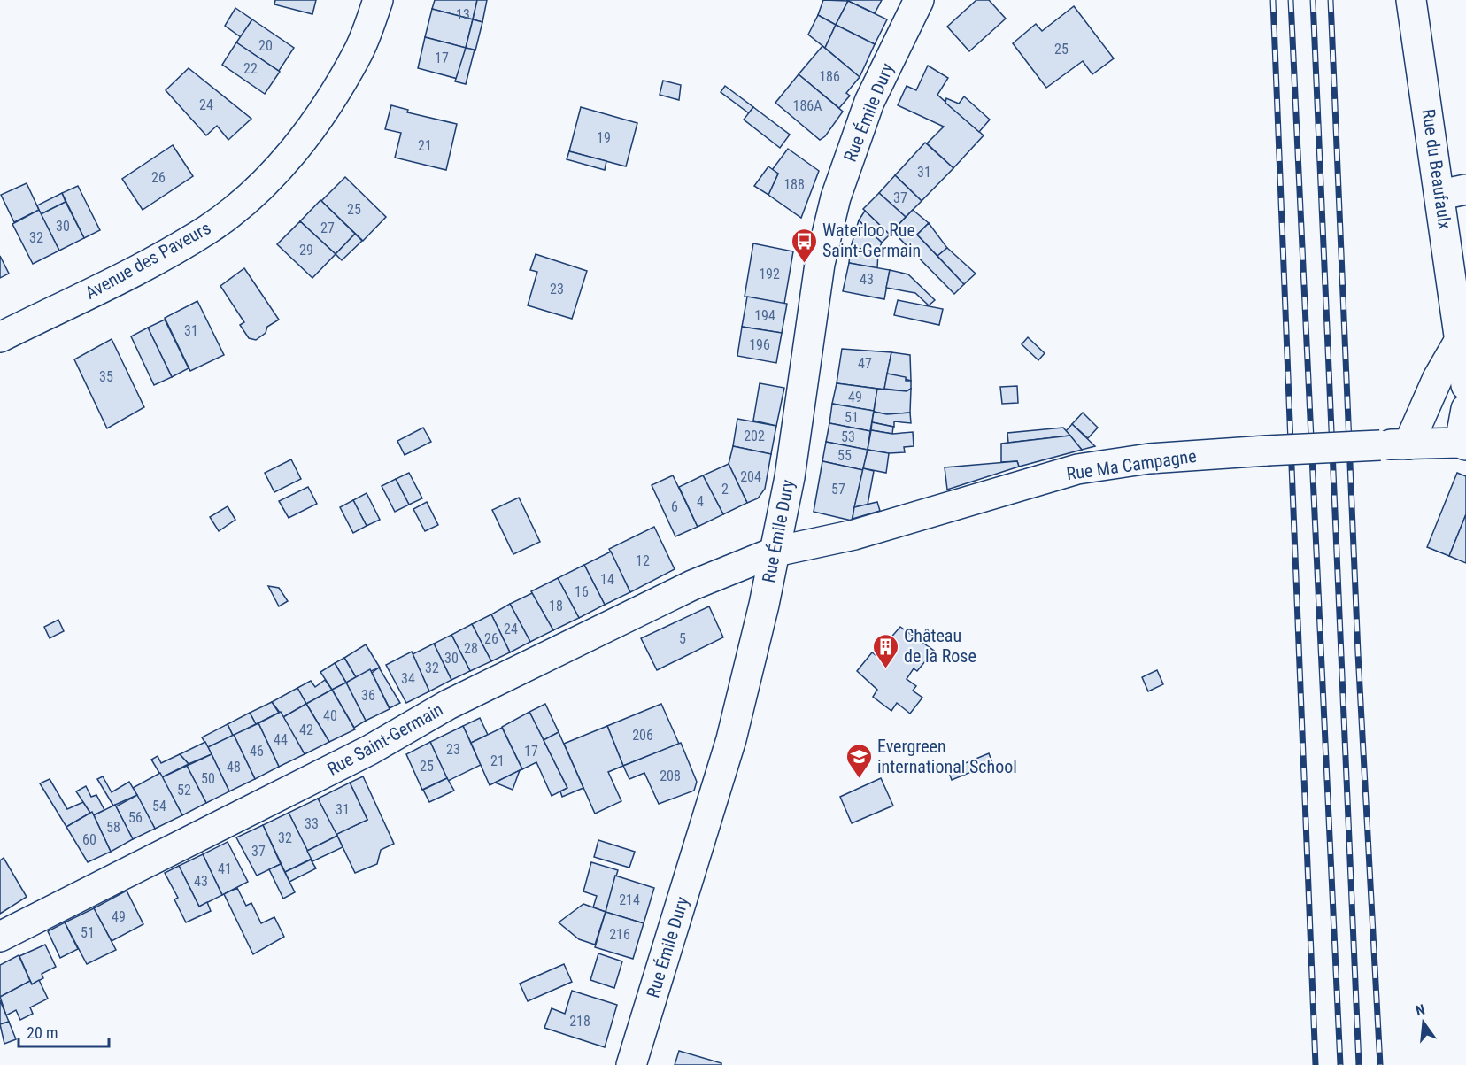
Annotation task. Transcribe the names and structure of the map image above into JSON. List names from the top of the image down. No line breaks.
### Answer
{"streets":{"street":["Rue Émile Dury","Rue du Beaufaulx","Avenue des Paveurs","Rue Ma Campagne","Rue Saint-Germain"]},"crossings":[["Rue Émile Dury","Rue Ma Campagne"],["Rue Émile Dury","Rue Saint-Germain"],["Rue Ma Campagne","Rue Saint-Germain"]],"places":{"bus stop":["Waterloo Rue Saint-Germain"],"building":["Château de la Rose"],"school or university":["Evergreen international School"]},"house_numbers":["13","20","25","17","22","186","24","186A","19","21","31","26","188","37","25","30","27","32","29","192","43","23","194","31","196","47","35","49","51","202","53","55","204","2","57","4","6","12","14","16","18","24","26","5","28","30","32","34","36","40","42","206","44","23","46","17","21","25","48","208","50","52","54","31","56","33","58","32","60","37","41","43","214","49","51","216","218"],"scale_bar":"20 m","north":"top"}
